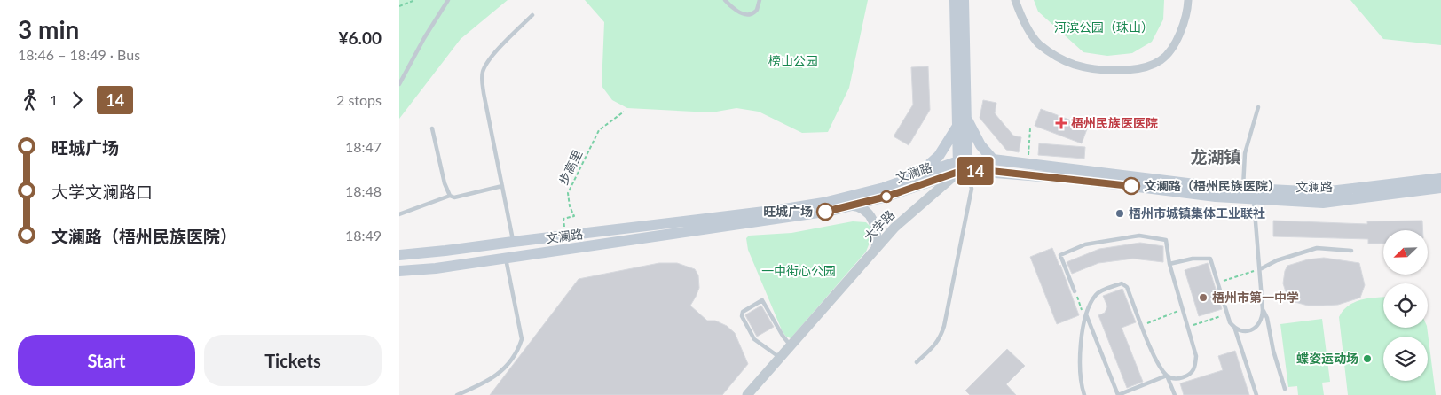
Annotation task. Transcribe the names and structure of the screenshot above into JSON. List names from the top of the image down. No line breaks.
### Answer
{"streets":{"main road":["文澜路"],"street":["大学路"],"path":["步高里"]},"crossings":[["步高里","文澜路"],["文澜路","大学路"]],"districts":["龙湖镇"],"parks":["河滨公园（珠山）","榜山公园","一中街心公园"],"places":{"health":["梧州民族医医院"],"other":["文澜路（梧州民族医院）","旺城广场","梧州市城镇集体工业联社","梧州市第一中学","蝶姿运动场"]},"lines":["bus line 14"],"north":"bottom left","page":{"heading":["3 min","18:46 – 18:49 · Bus","¥6.00"],"on_map":"14","legs":["1","14","2 stops"],"list":[{"name":"旺城广场","value":"18:47"},{"name":"大学文澜路口","value":"18:48"},{"name":"文澜路（梧州民族医院）","value":"18:49"}],"buttons":["Start","Tickets"]}}
